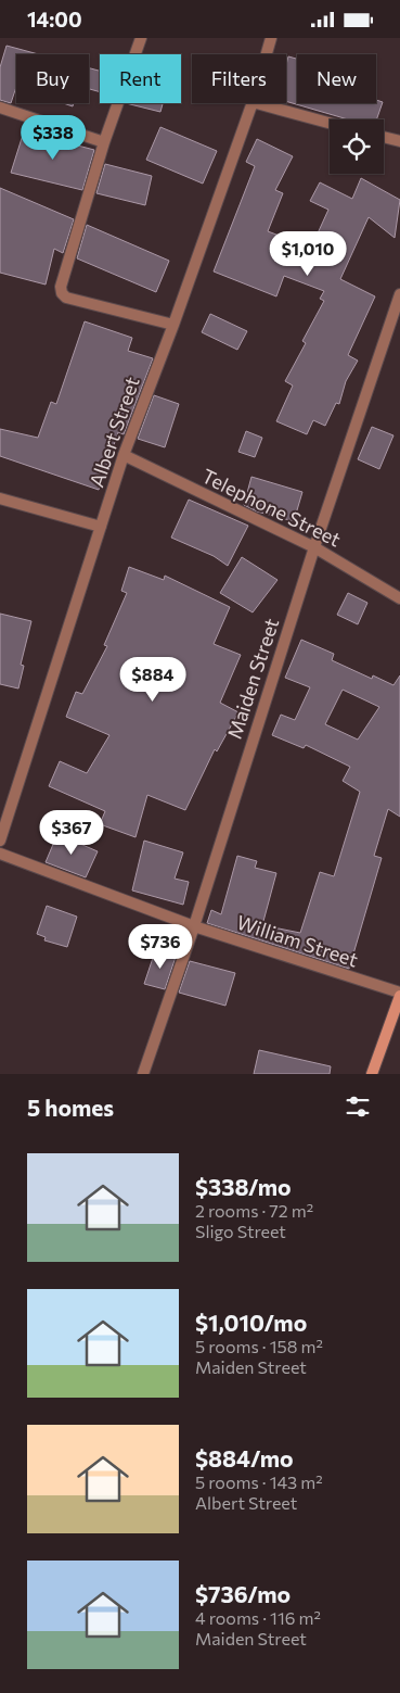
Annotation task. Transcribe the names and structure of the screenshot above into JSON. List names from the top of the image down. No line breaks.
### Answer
{"streets":{"street":["Albert Street","Telephone Street","Maiden Street","William Street"]},"crossings":[["Albert Street","Telephone Street"],["Telephone Street","Maiden Street"],["Maiden Street","William Street"]],"page":{"status":"14:00","chip":["Buy","Rent","Filters","New"],"price":["$338","$1,010","$884","$367","$736"],"heading":"5 homes","list":[{"name":"$338/mo","note":"2 rooms · 72 m² · Sligo Street"},{"name":"$1,010/mo","note":"5 rooms · 158 m² · Maiden Street"},{"name":"$884/mo","note":"5 rooms · 143 m² · Albert Street"},{"name":"$736/mo","note":"4 rooms · 116 m² · Maiden Street"}]}}
